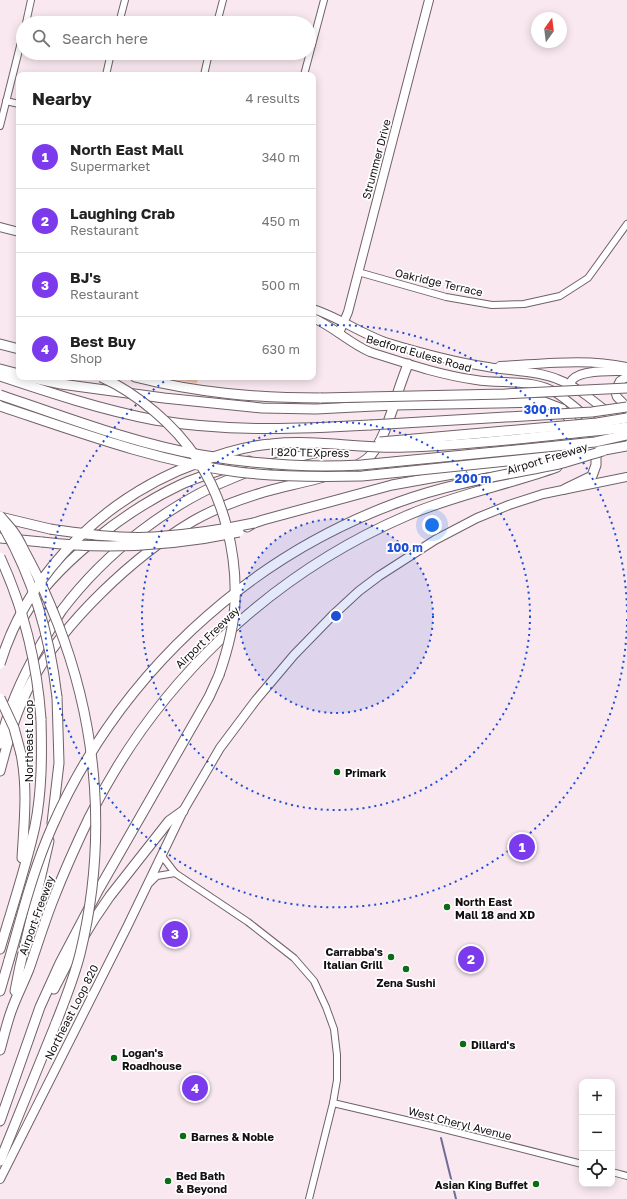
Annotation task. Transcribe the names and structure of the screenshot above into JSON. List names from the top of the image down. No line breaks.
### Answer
{"streets":{"highway":["I 820 TEXpress","Airport Freeway","Northeast Loop"],"main road":["Strummer Drive","Bedford Euless Road","Northeast Loop 820"],"street":["Oakridge Terrace","West Cheryl Avenue"]},"crossings":[["Strummer Drive","Oakridge Terrace"],["Strummer Drive","Bedford Euless Road"],["Bedford Euless Road","Airport Freeway"]],"places":["Primark","North East Mall 18 and XD","Carrabba's Italian Grill","Zena Sushi","Dillard's","Logan's Roadhouse","Barnes & Noble","Bed Bath & Beyond","Asian King Buffet"],"north":"top","page":{"search":"Search here","heading":["Nearby","4 results"],"list":[{"mark":"1","name":"North East Mall","note":"Supermarket","value":"340 m"},{"mark":"2","name":"Laughing Crab","note":"Restaurant","value":"450 m"},{"mark":"3","name":"BJ's","note":"Restaurant","value":"500 m"},{"mark":"4","name":"Best Buy","note":"Shop","value":"630 m"}],"pins":["1","3","2","4"],"map_buttons":["+","−"]},"rings":["300 m","200 m","100 m"]}
